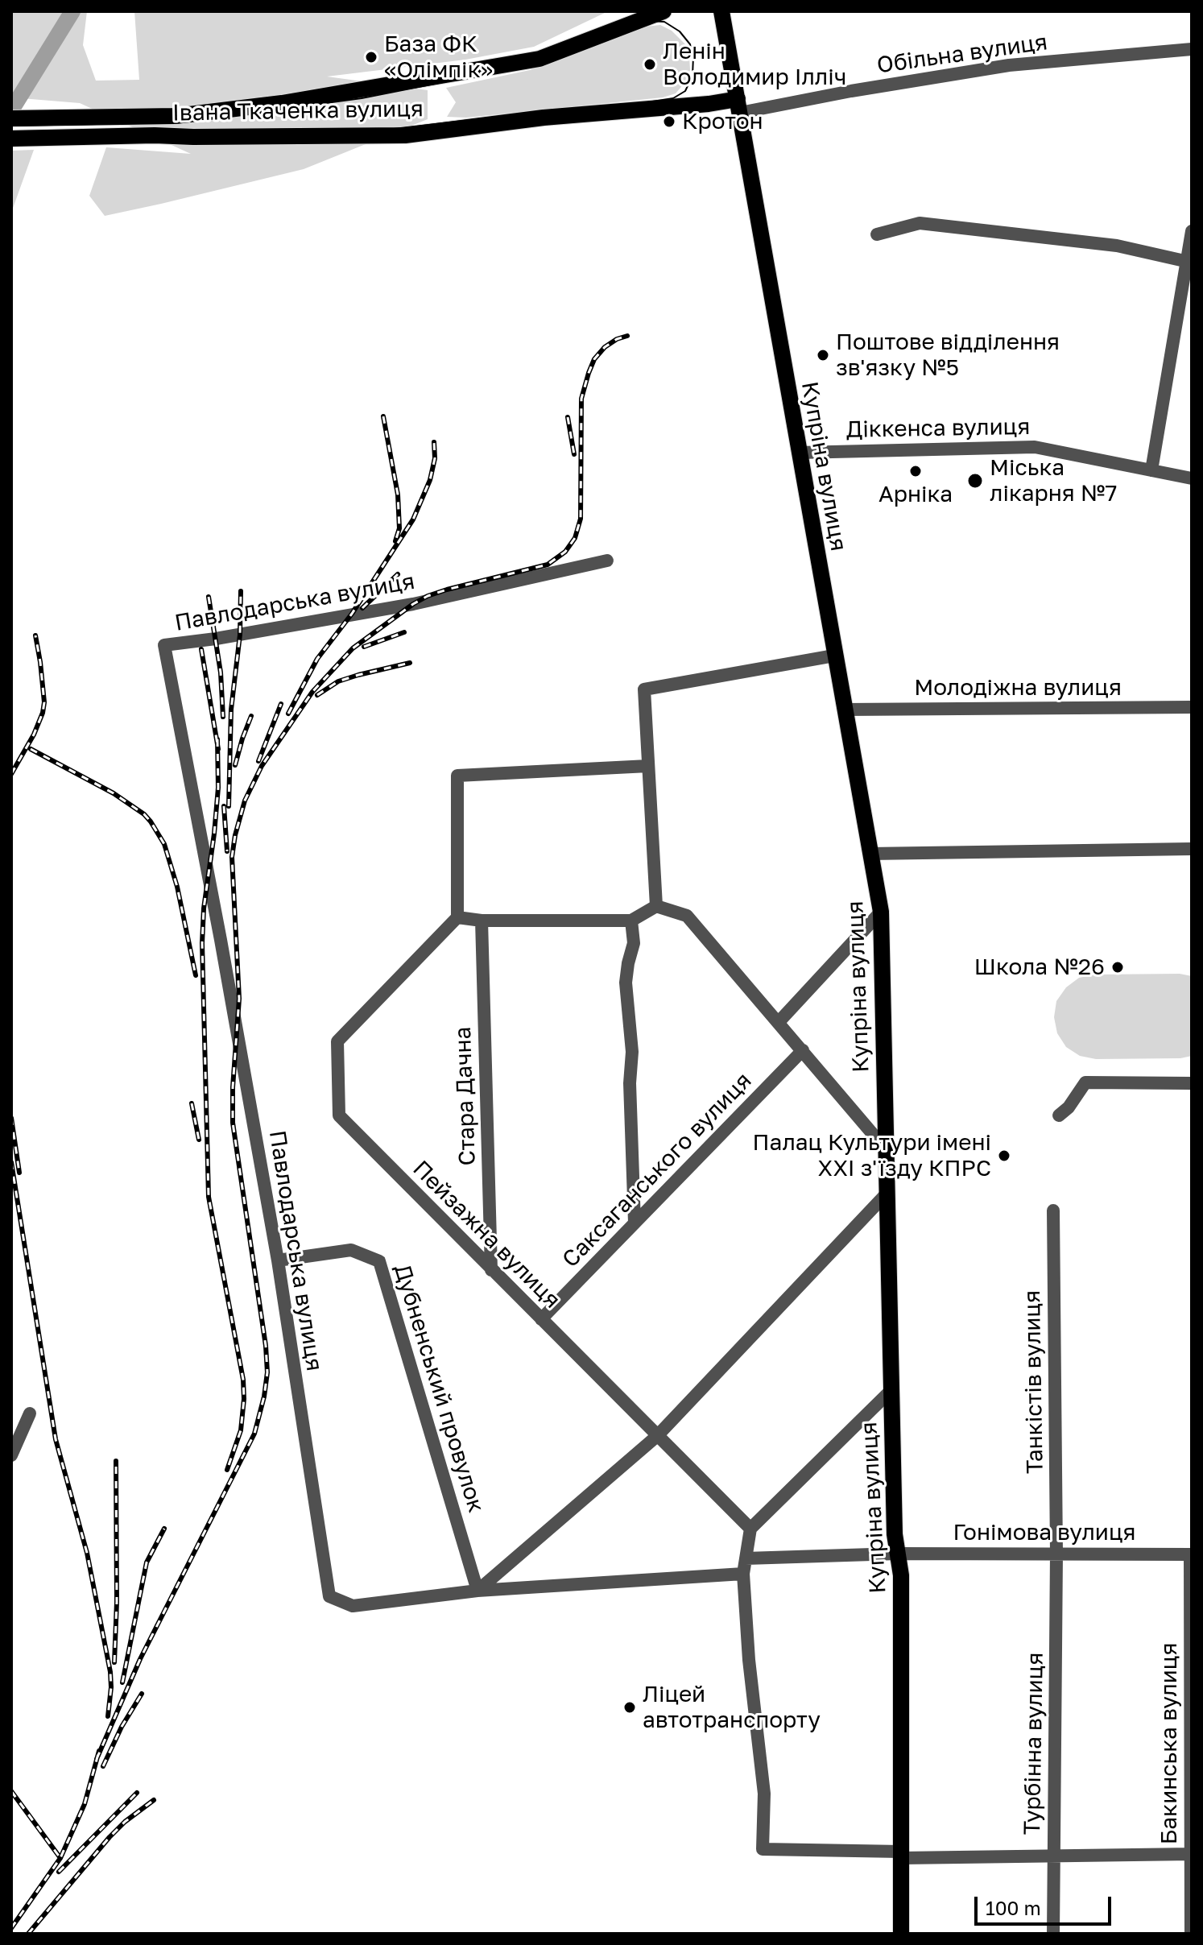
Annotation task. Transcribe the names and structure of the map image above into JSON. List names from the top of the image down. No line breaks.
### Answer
{"streets":{"main road":["Івана Ткаченка вулиця","Купріна вулиця"],"street":["Обільна вулиця","Діккенса вулиця","Павлодарська вулиця","Молодіжна вулиця","Стара Дачна","Саксаганського вулиця","Пейзажна вулиця","Танкістів вулиця","Дубненський провулок","Гонімова вулиця","Турбінна вулиця","Бакинська вулиця"]},"crossings":[["Обільна вулиця","Івана Ткаченка вулиця"],["Обільна вулиця","Купріна вулиця"],["Івана Ткаченка вулиця","Купріна вулиця"],["Діккенса вулиця","Купріна вулиця"],["Купріна вулиця","Молодіжна вулиця"],["Купріна вулиця","Гонімова вулиця"],["Павлодарська вулиця","Дубненський провулок"],["Стара Дачна","Пейзажна вулиця"],["Саксаганського вулиця","Пейзажна вулиця"],["Танкістів вулиця","Гонімова вулиця"],["Танкістів вулиця","Турбінна вулиця"],["Гонімова вулиця","Турбінна вулиця"],["Гонімова вулиця","Бакинська вулиця"]],"places":["База ФК «Олімпік»","Ленін Володимир Ілліч","Кротон","Поштове відділення зв'язку №5","Арніка","Міська лікарня №7","Школа №26","Палац Культури імені XXI з'їзду КПРС","Ліцей автотранспорту"],"scale_bar":"100 m"}
